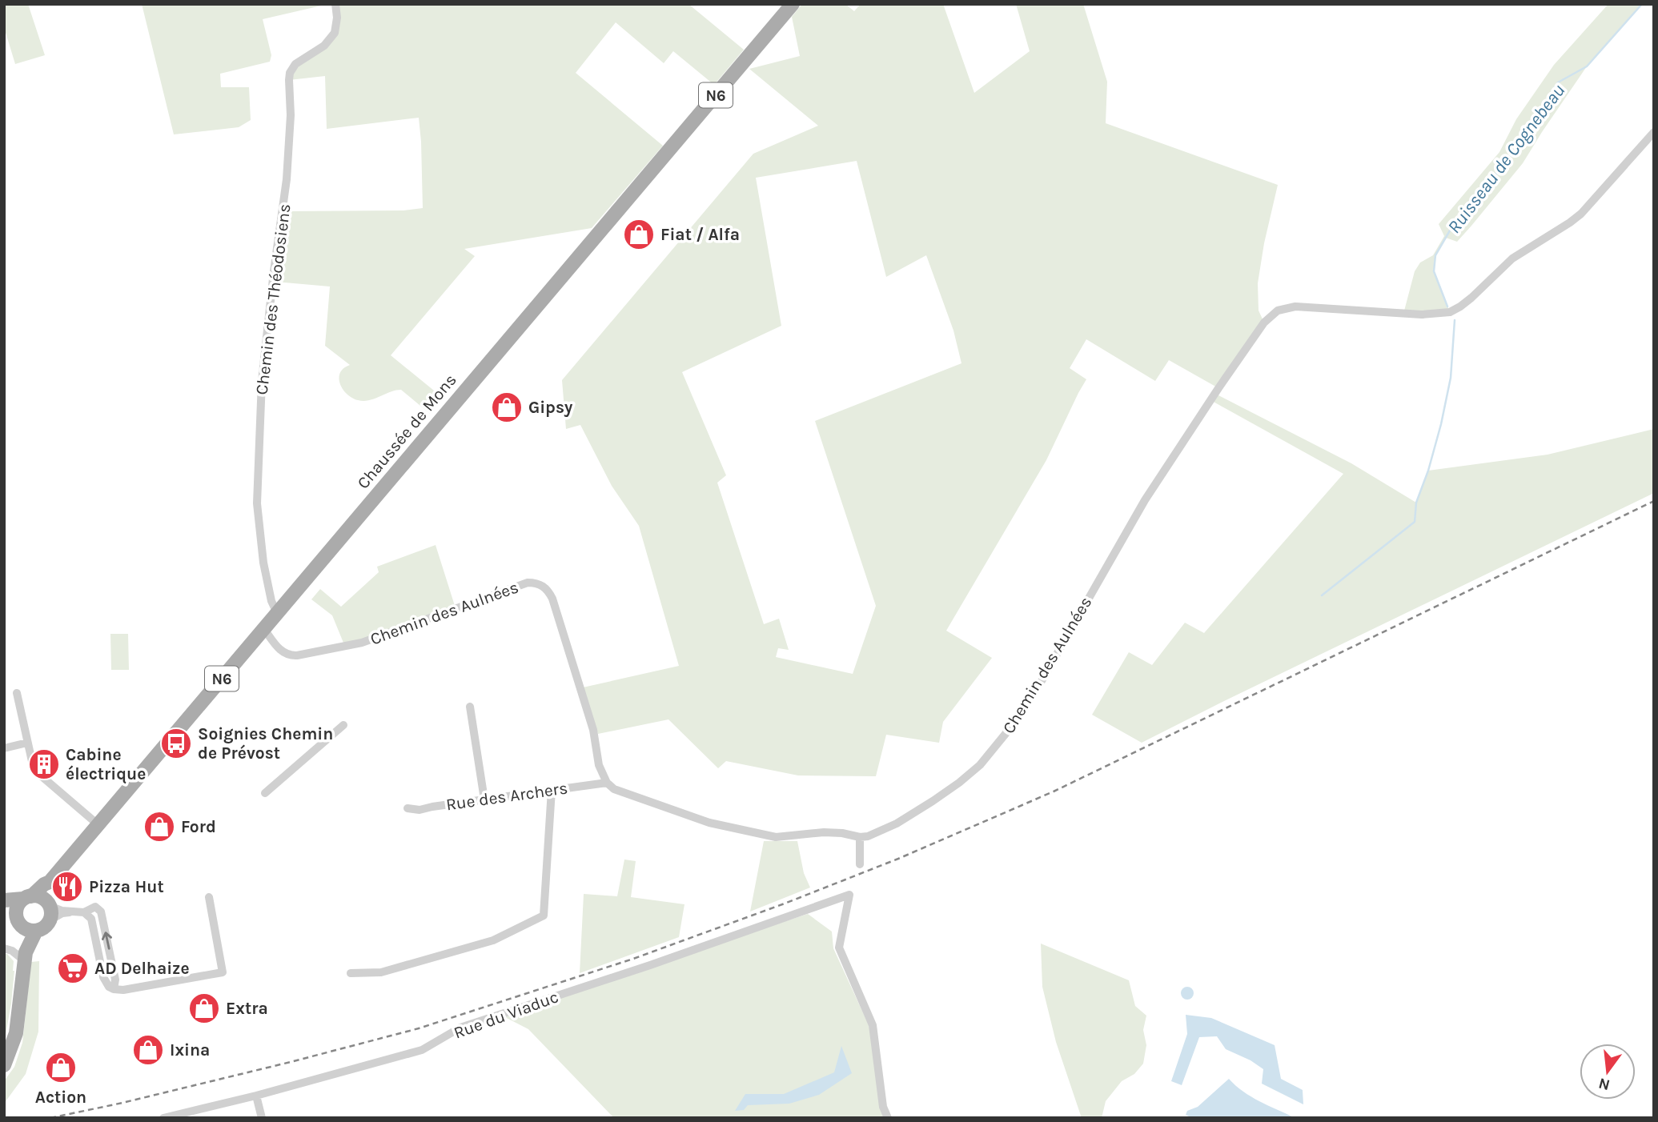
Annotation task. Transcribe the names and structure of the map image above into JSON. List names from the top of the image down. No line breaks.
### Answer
{"streets":{"main road":["N6","Chaussée de Mons"],"street":["Chemin des Théodosiens","Chemin des Aulnées","Rue des Archers","Rue du Viaduc"]},"crossings":[["Chemin des Théodosiens","Chaussée de Mons"],["Chaussée de Mons","Chemin des Aulnées"],["Chemin des Aulnées","Rue des Archers"]],"water":["Ruisseau de Cognebeau"],"places":{"shop":["Fiat / Alfa","Gipsy","Ford","Extra","Ixina","Action"],"bus stop":["Soignies Chemin de Prévost"],"building":["Cabine électrique"],"restaurant":["Pizza Hut"],"supermarket":["AD Delhaize"]},"north":"bottom"}
